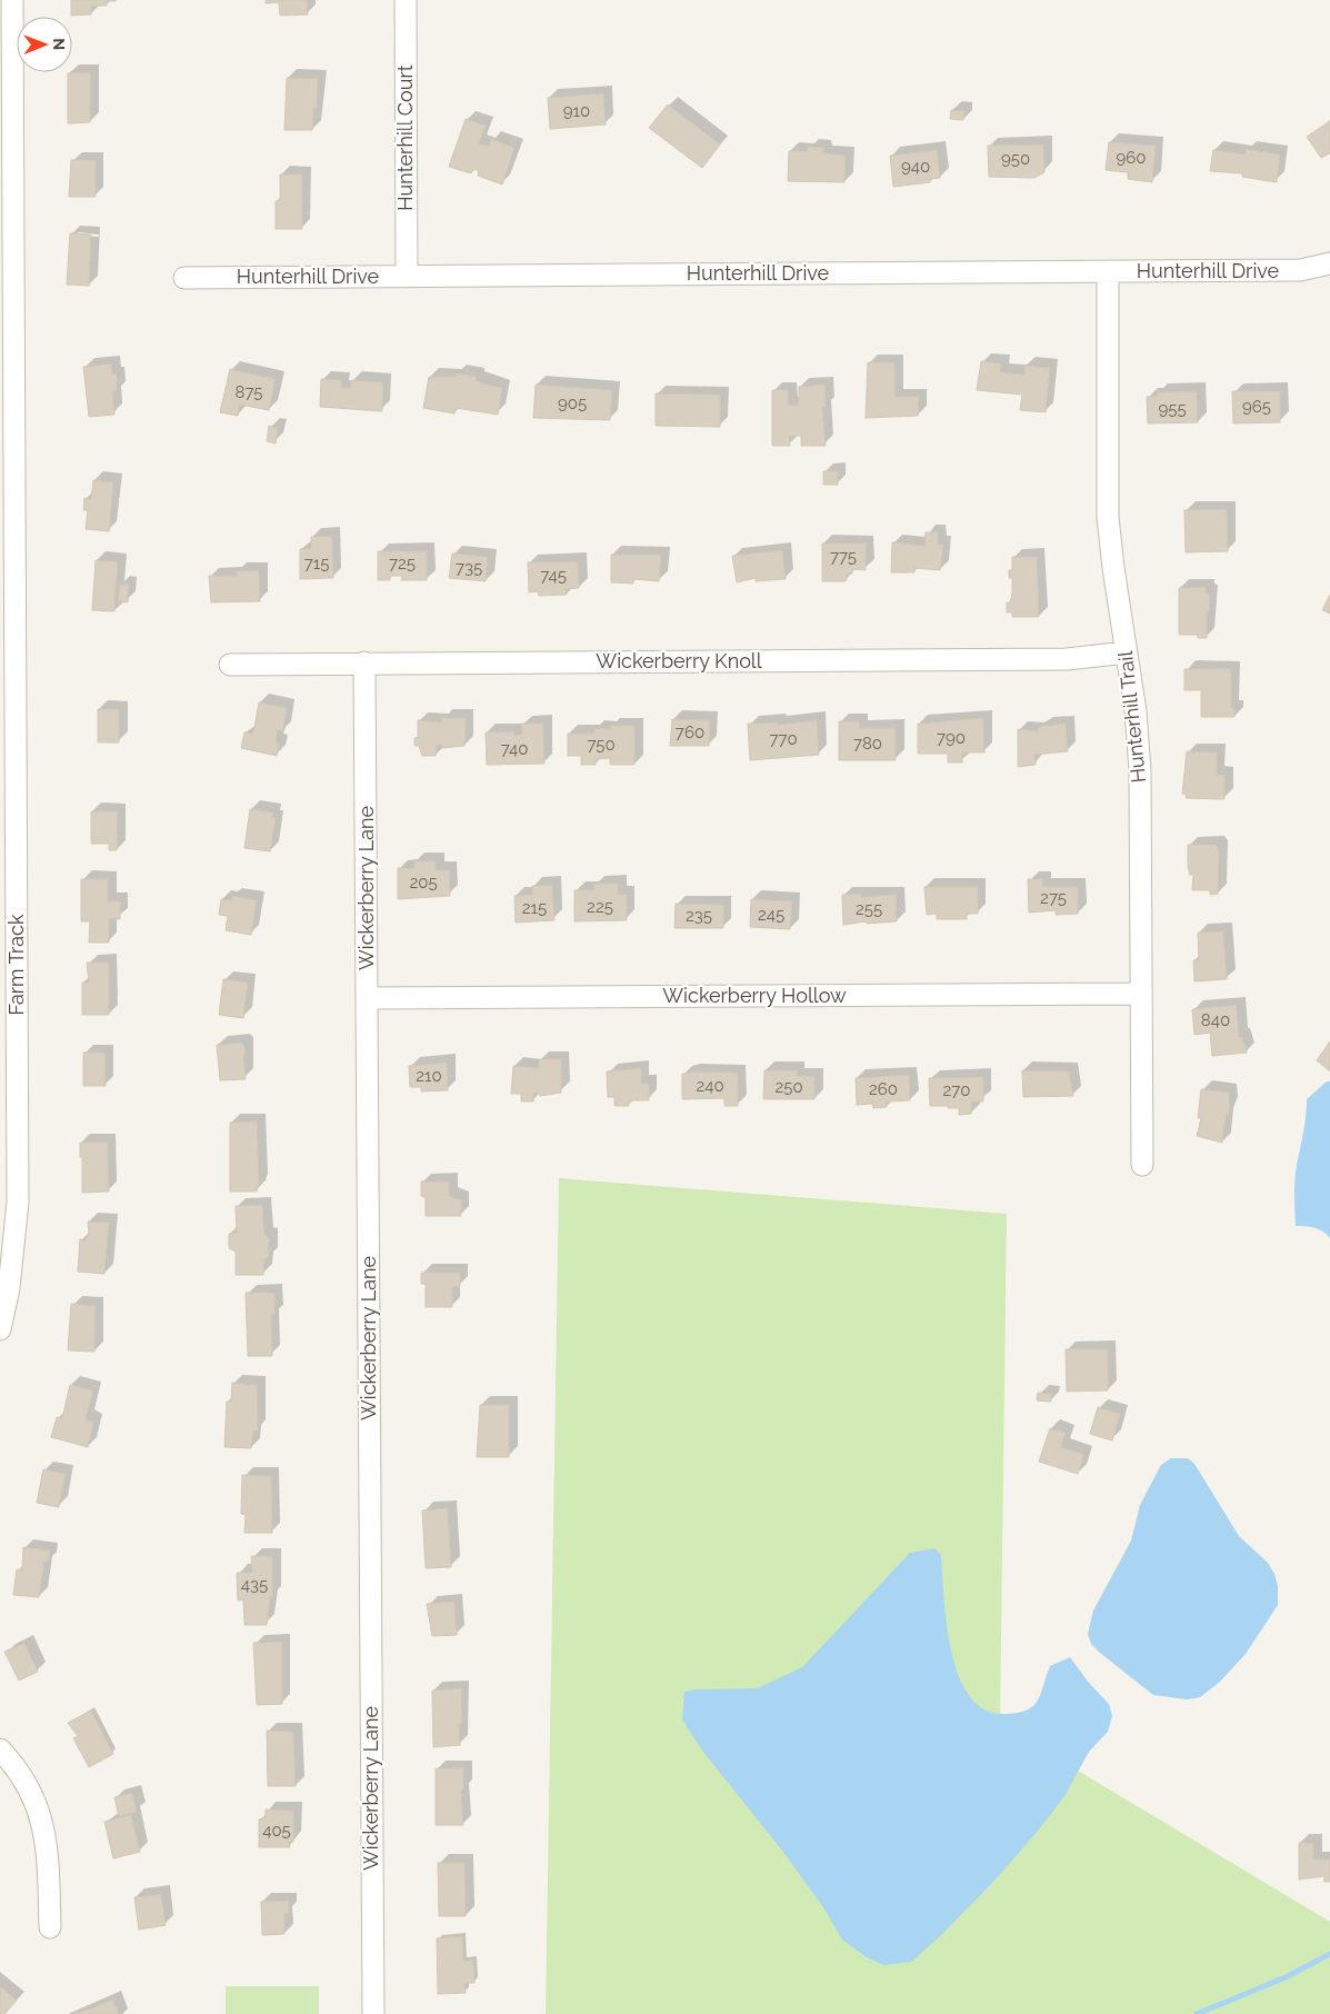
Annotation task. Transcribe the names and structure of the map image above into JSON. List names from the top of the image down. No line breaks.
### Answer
{"streets":{"street":["Hunterhill Court","Hunterhill Drive","Wickerberry Knoll","Hunterhill Trail","Wickerberry Lane","Farm Track","Wickerberry Hollow"]},"crossings":[["Hunterhill Court","Hunterhill Drive"],["Hunterhill Drive","Hunterhill Trail"],["Wickerberry Knoll","Hunterhill Trail"],["Wickerberry Knoll","Wickerberry Lane"],["Hunterhill Trail","Wickerberry Hollow"],["Wickerberry Lane","Wickerberry Hollow"]],"house_numbers":["910","960","950","940","875","905","965","955","775","715","725","735","745","760","790","770","780","750","740","205","275","225","215","255","245","235","840","210","240","250","260","270","435","405"],"north":"right"}
